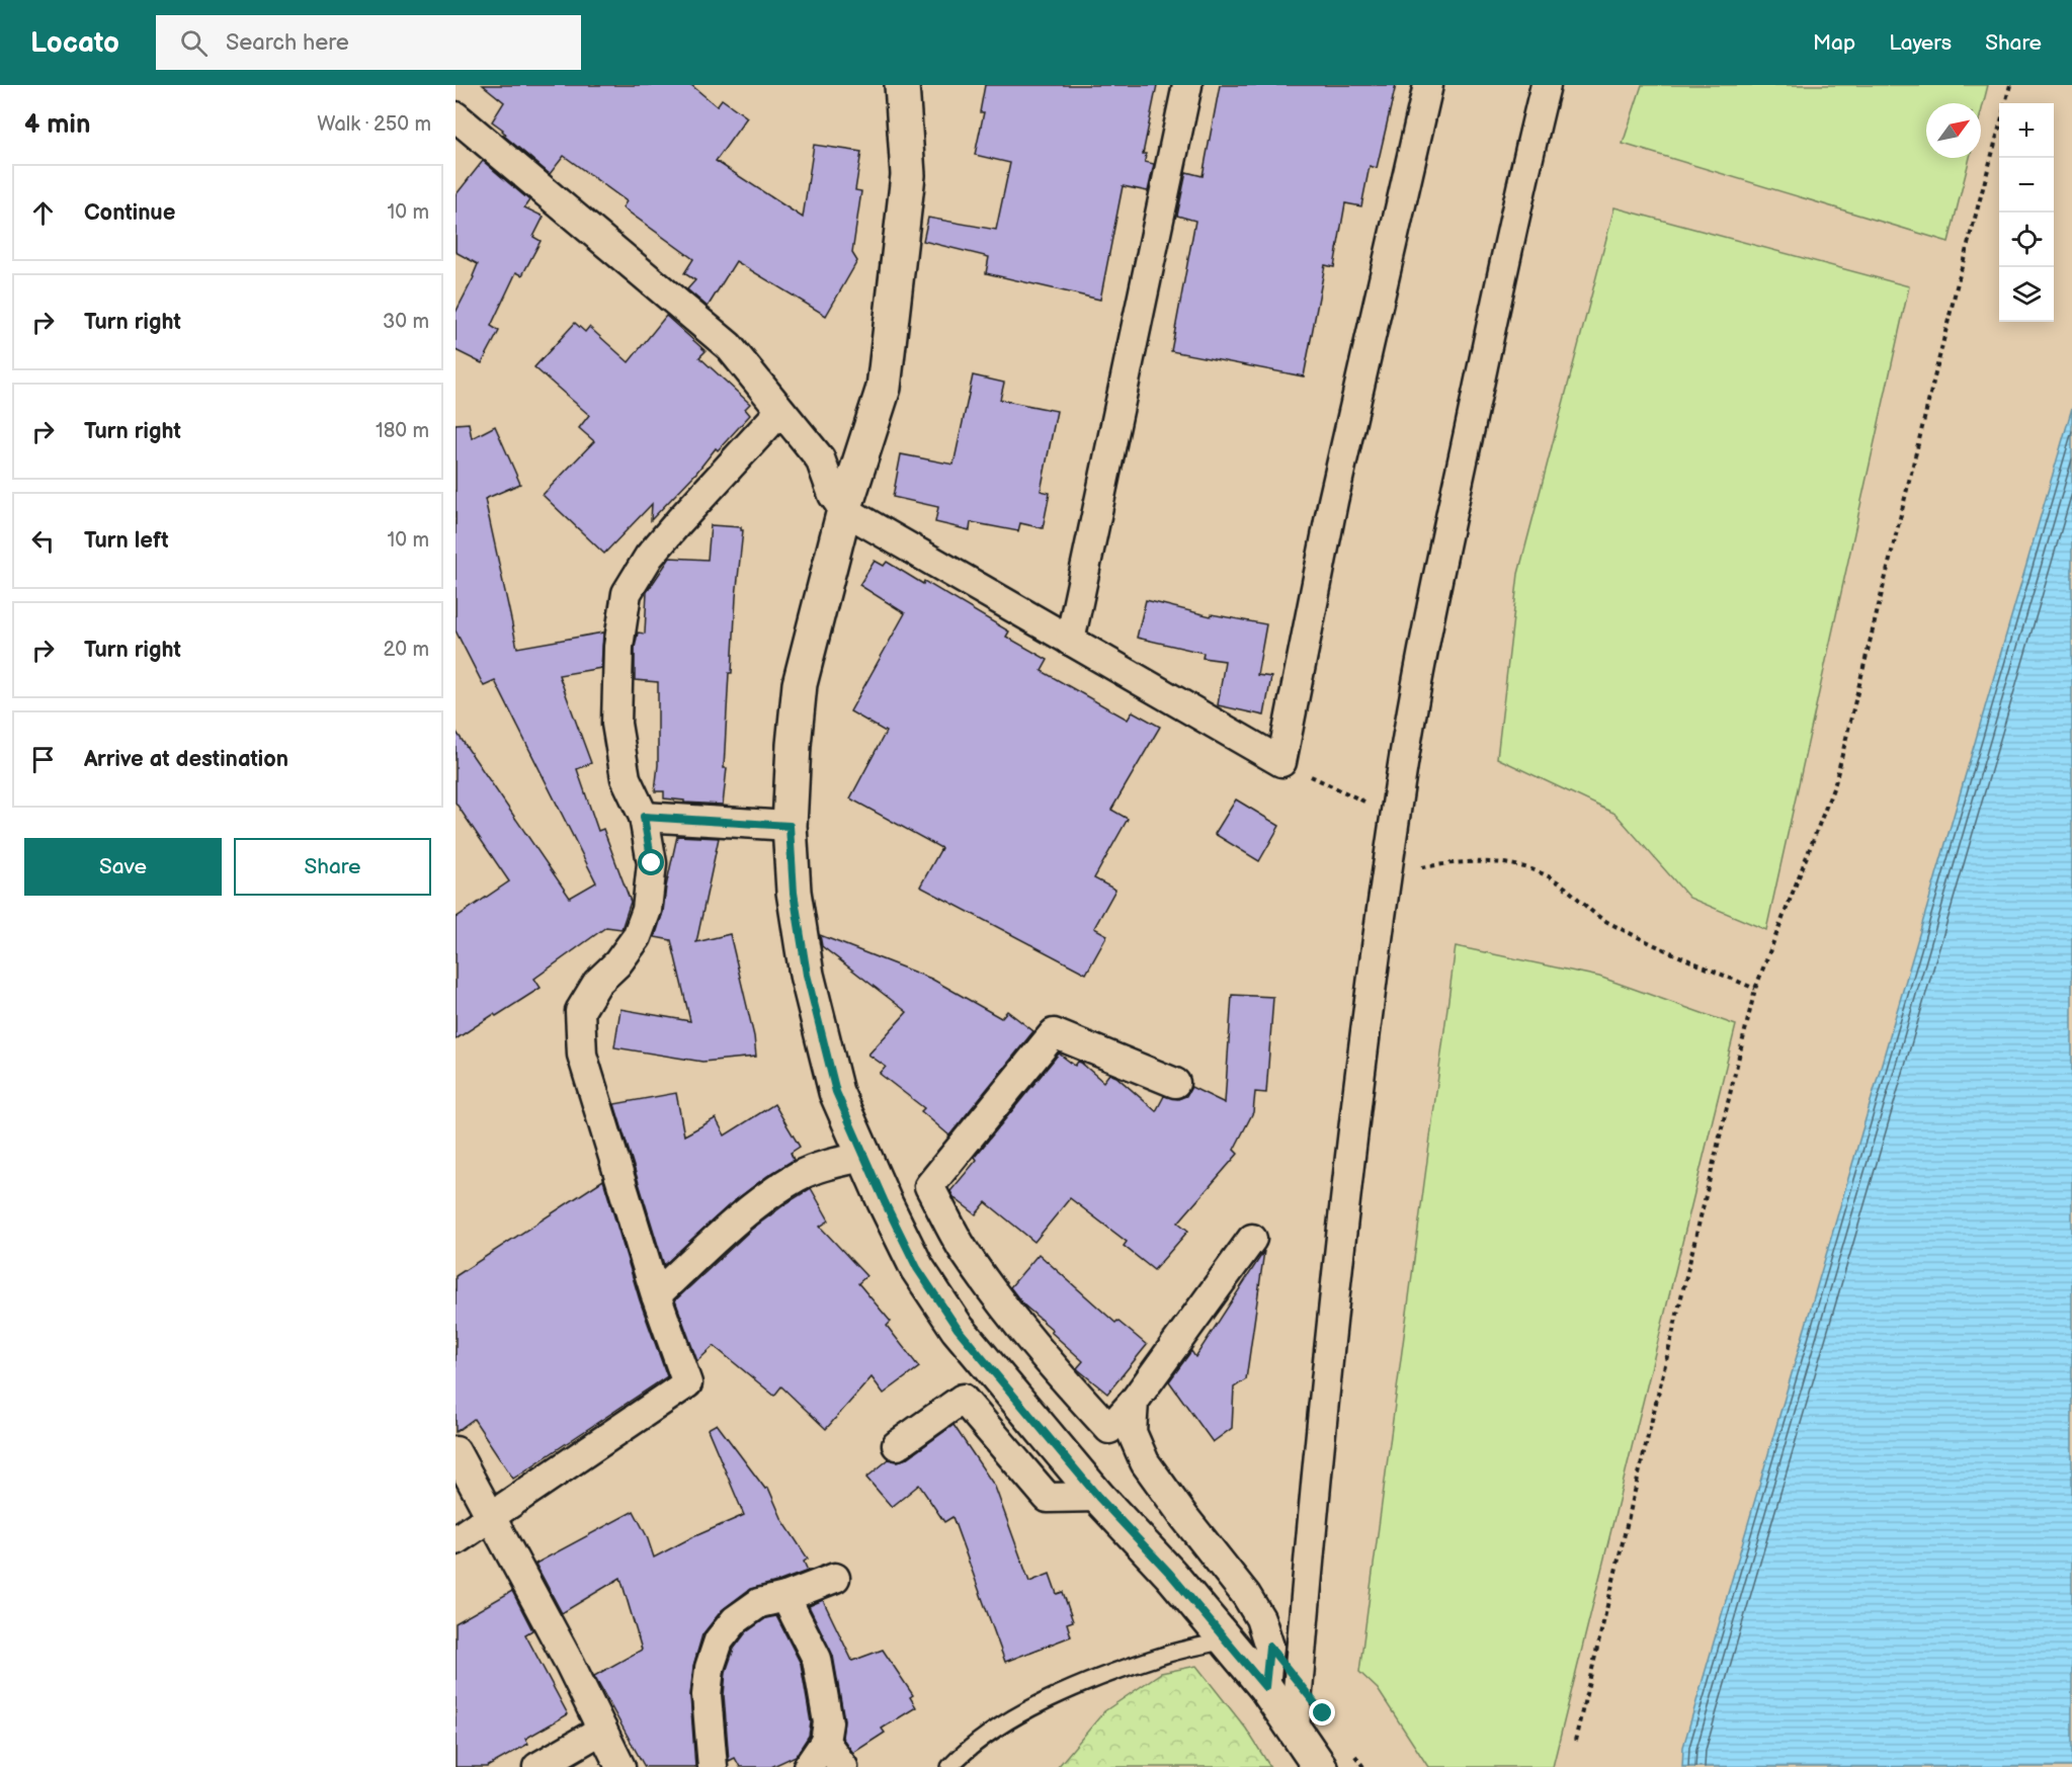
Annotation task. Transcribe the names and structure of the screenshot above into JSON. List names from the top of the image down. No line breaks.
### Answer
{"north":"top right","page":{"header":"Locato","search":"Search here","nav":["Map","Layers","Share"],"heading":["4 min","Walk · 250 m"],"map_buttons":["+","−"],"list":[["Continue","10 m"],["Turn right","30 m"],["Turn right","180 m"],["Turn left","10 m"],["Turn right","20 m"],"Arrive at destination"],"buttons":["Save","Share"]}}
